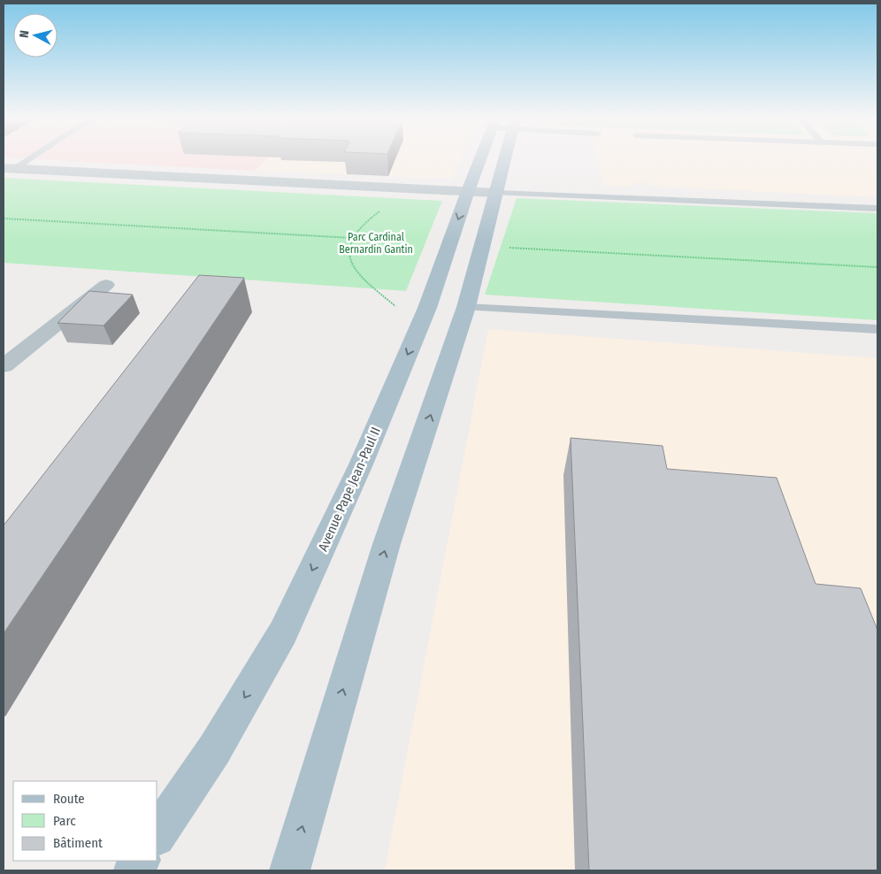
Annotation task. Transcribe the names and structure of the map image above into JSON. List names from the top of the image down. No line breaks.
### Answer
{"streets":{"main road":["Avenue Pape Jean-Paul II"]},"parks":["Parc Cardinal Bernardin Gantin"],"legend":["Route","Parc","Bâtiment"],"north":"left"}
